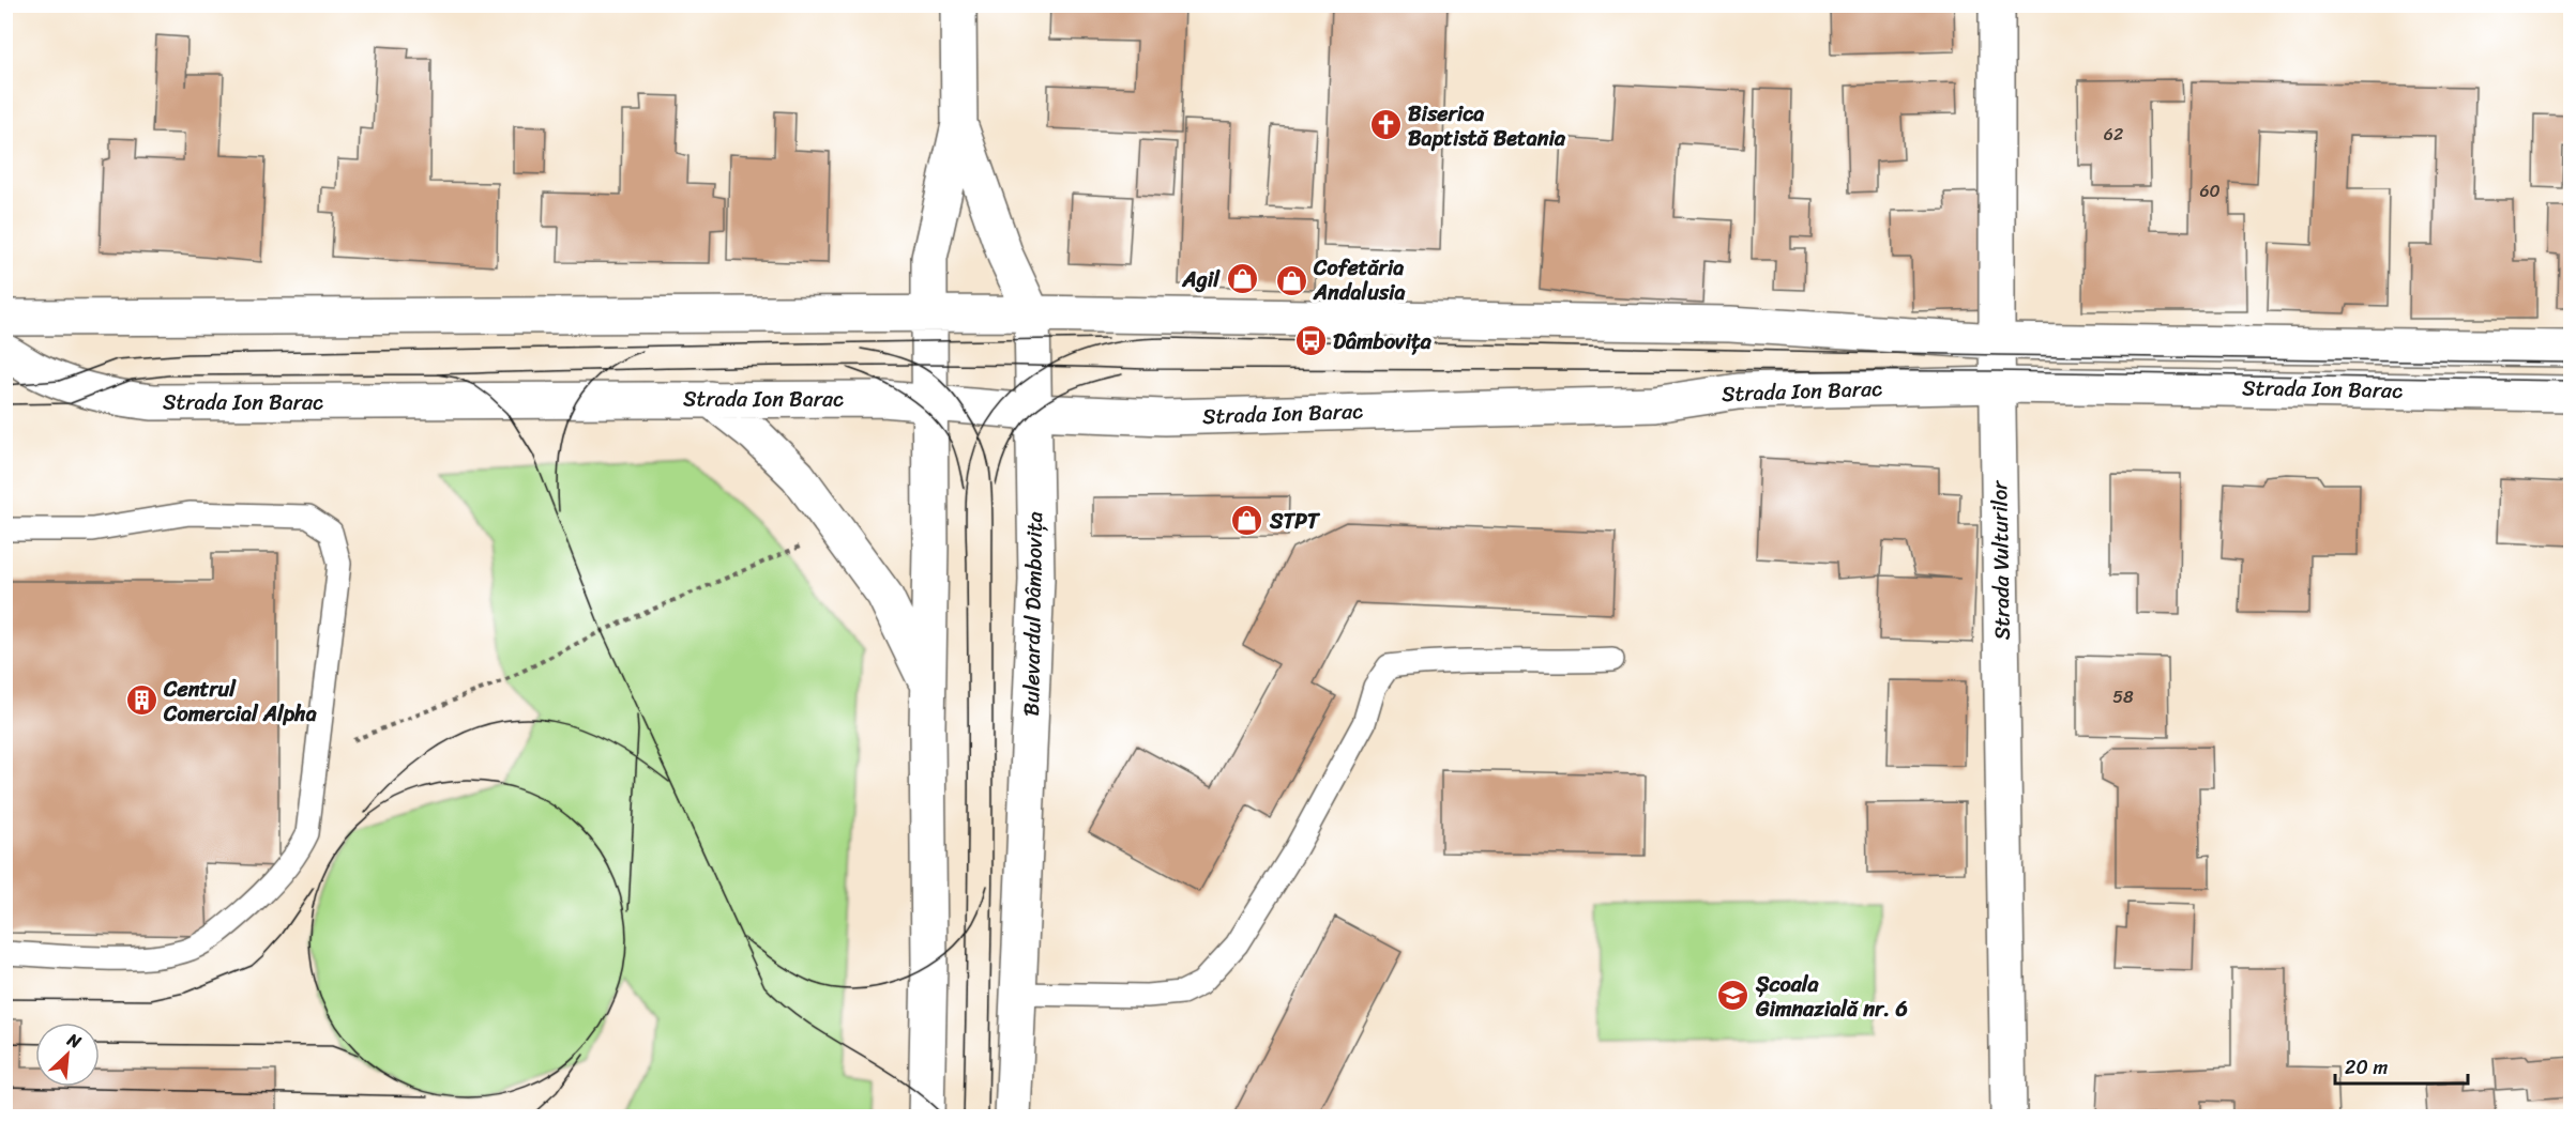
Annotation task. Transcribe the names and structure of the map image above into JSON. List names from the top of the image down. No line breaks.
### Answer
{"streets":{"street":["Strada Ion Barac","Strada Vulturilor","Bulevardul Dâmbovița"]},"crossings":[["Strada Ion Barac","Strada Vulturilor"],["Strada Ion Barac","Bulevardul Dâmbovița"]],"places":{"church":["Biserica Baptistă Betania"],"shop":["Agil","Cofetăria Andalusia","STPT"],"bus stop":["Dâmbovița"],"building":["Centrul Comercial Alpha"],"school or university":["Școala Gimnazială nr. 6"]},"house_numbers":["62","60","58"],"scale_bar":"20 m","north":"top right"}
